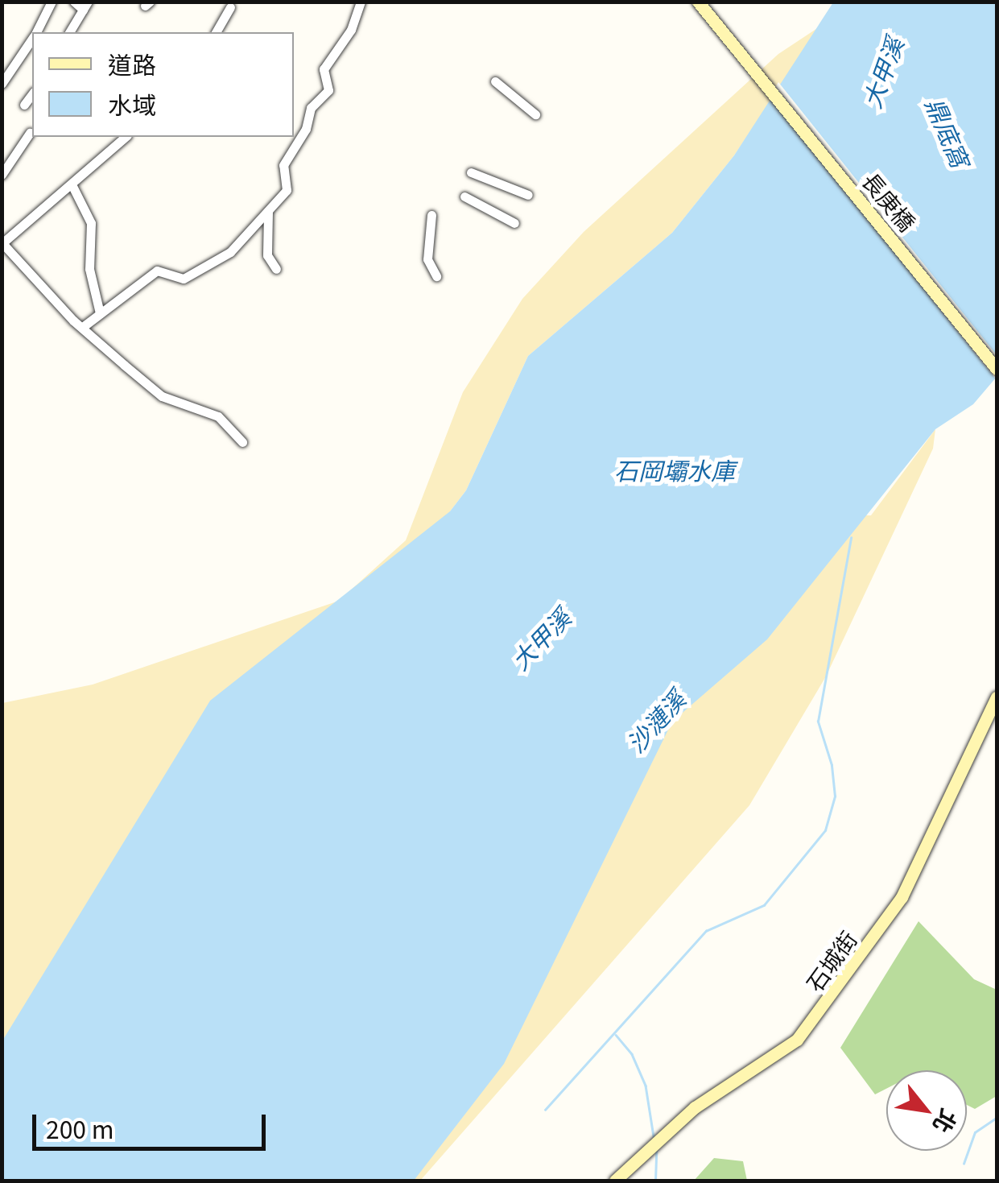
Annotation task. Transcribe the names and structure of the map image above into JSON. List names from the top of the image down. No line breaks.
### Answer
{"streets":{"street":["長庚橋","石城街"]},"water":["大甲溪","鼎底窩","石岡壩水庫","沙漣溪"],"legend":["道路","水域"],"scale_bar":"200 m","north":"bottom right"}
